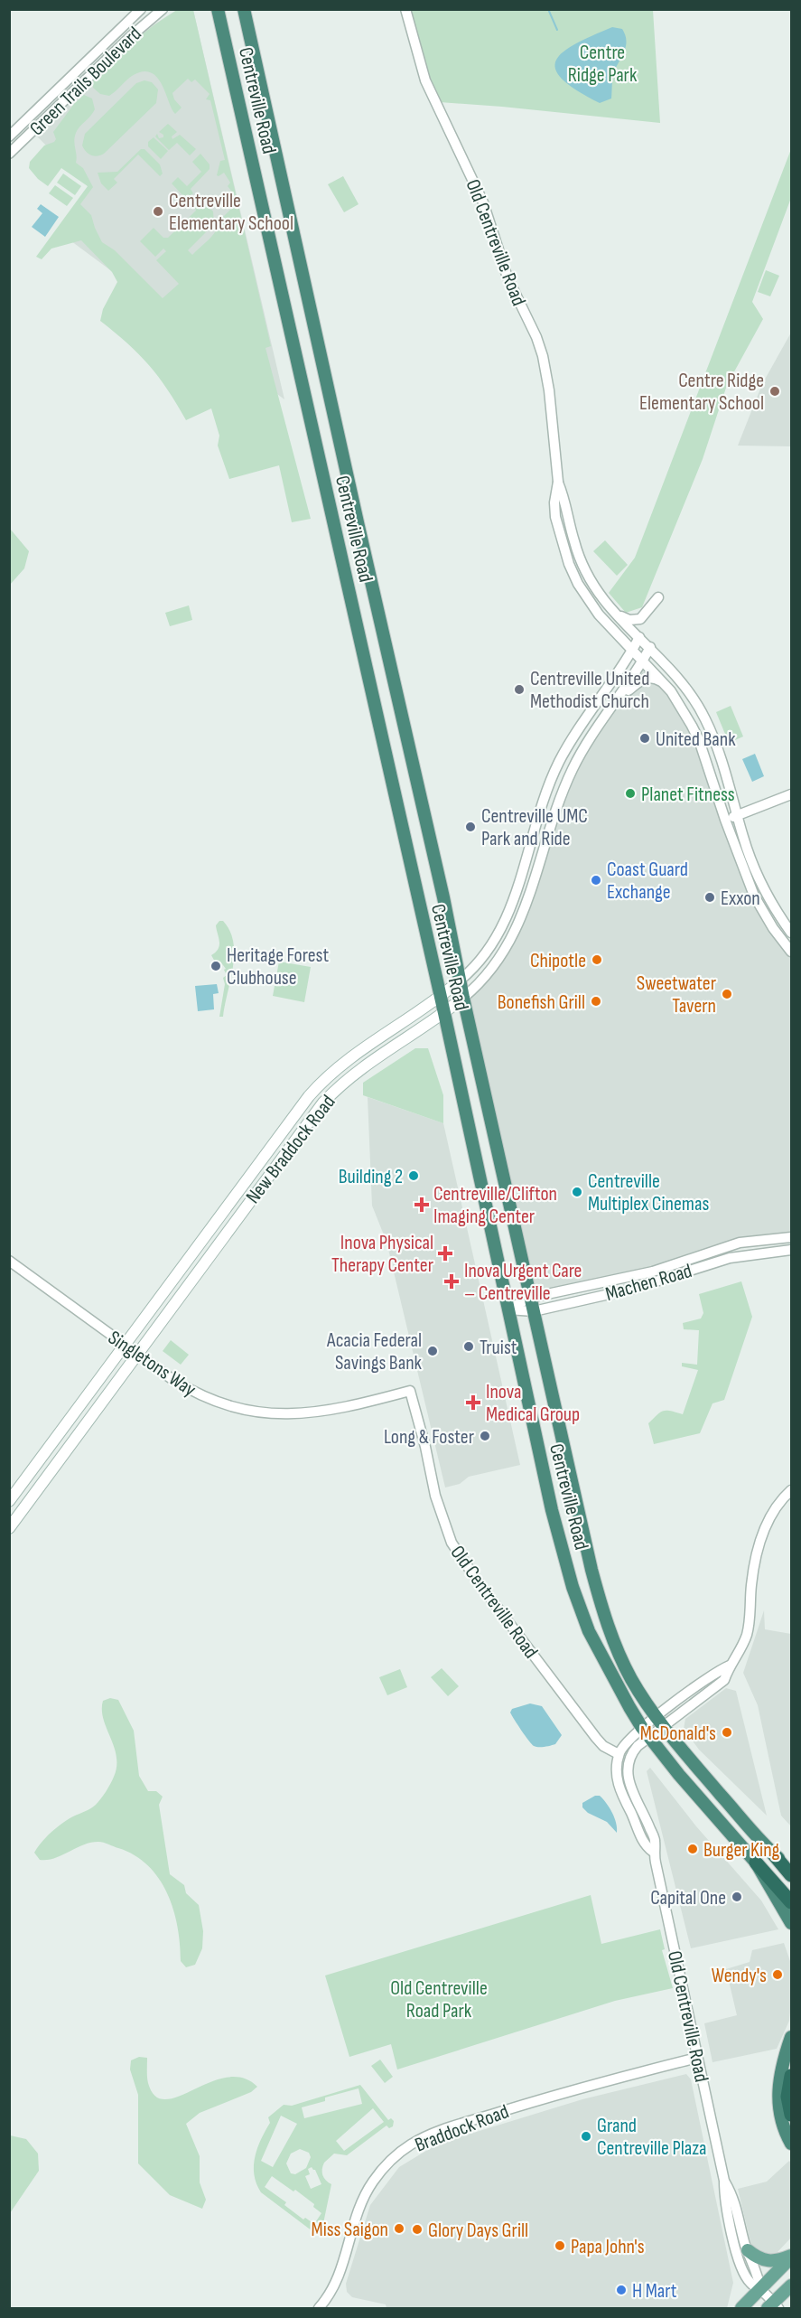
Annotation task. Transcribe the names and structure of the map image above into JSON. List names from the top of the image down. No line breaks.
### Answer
{"streets":{"highway":["Centreville Road"],"main road":["New Braddock Road"],"street":["Green Trails Boulevard","Old Centreville Road","Machen Road","Singletons Way","Braddock Road"]},"crossings":[["Centreville Road","Old Centreville Road"],["Centreville Road","New Braddock Road"],["Centreville Road","Machen Road"],["Old Centreville Road","Singletons Way"],["Old Centreville Road","Braddock Road"],["New Braddock Road","Singletons Way"]],"parks":["Centre Ridge Park","Old Centreville Road Park"],"places":{"other":["Centreville Elementary School","Centre Ridge Elementary School","Centreville United Methodist Church","United Bank","Planet Fitness","Centreville UMC Park and Ride","Coast Guard Exchange","Exxon","Chipotle","Heritage Forest Clubhouse","Sweetwater Tavern","Bonefish Grill","Building 2","Centreville Multiplex Cinemas","Truist","Acacia Federal Savings Bank","Long & Foster","McDonald's","Burger King","Capital One","Wendy's","Grand Centreville Plaza","Miss Saigon","Glory Days Grill","Papa John's","H Mart"],"health":["Centreville/Clifton Imaging Center","Inova Physical Therapy Center","Inova Urgent Care – Centreville","Inova Medical Group"]}}
